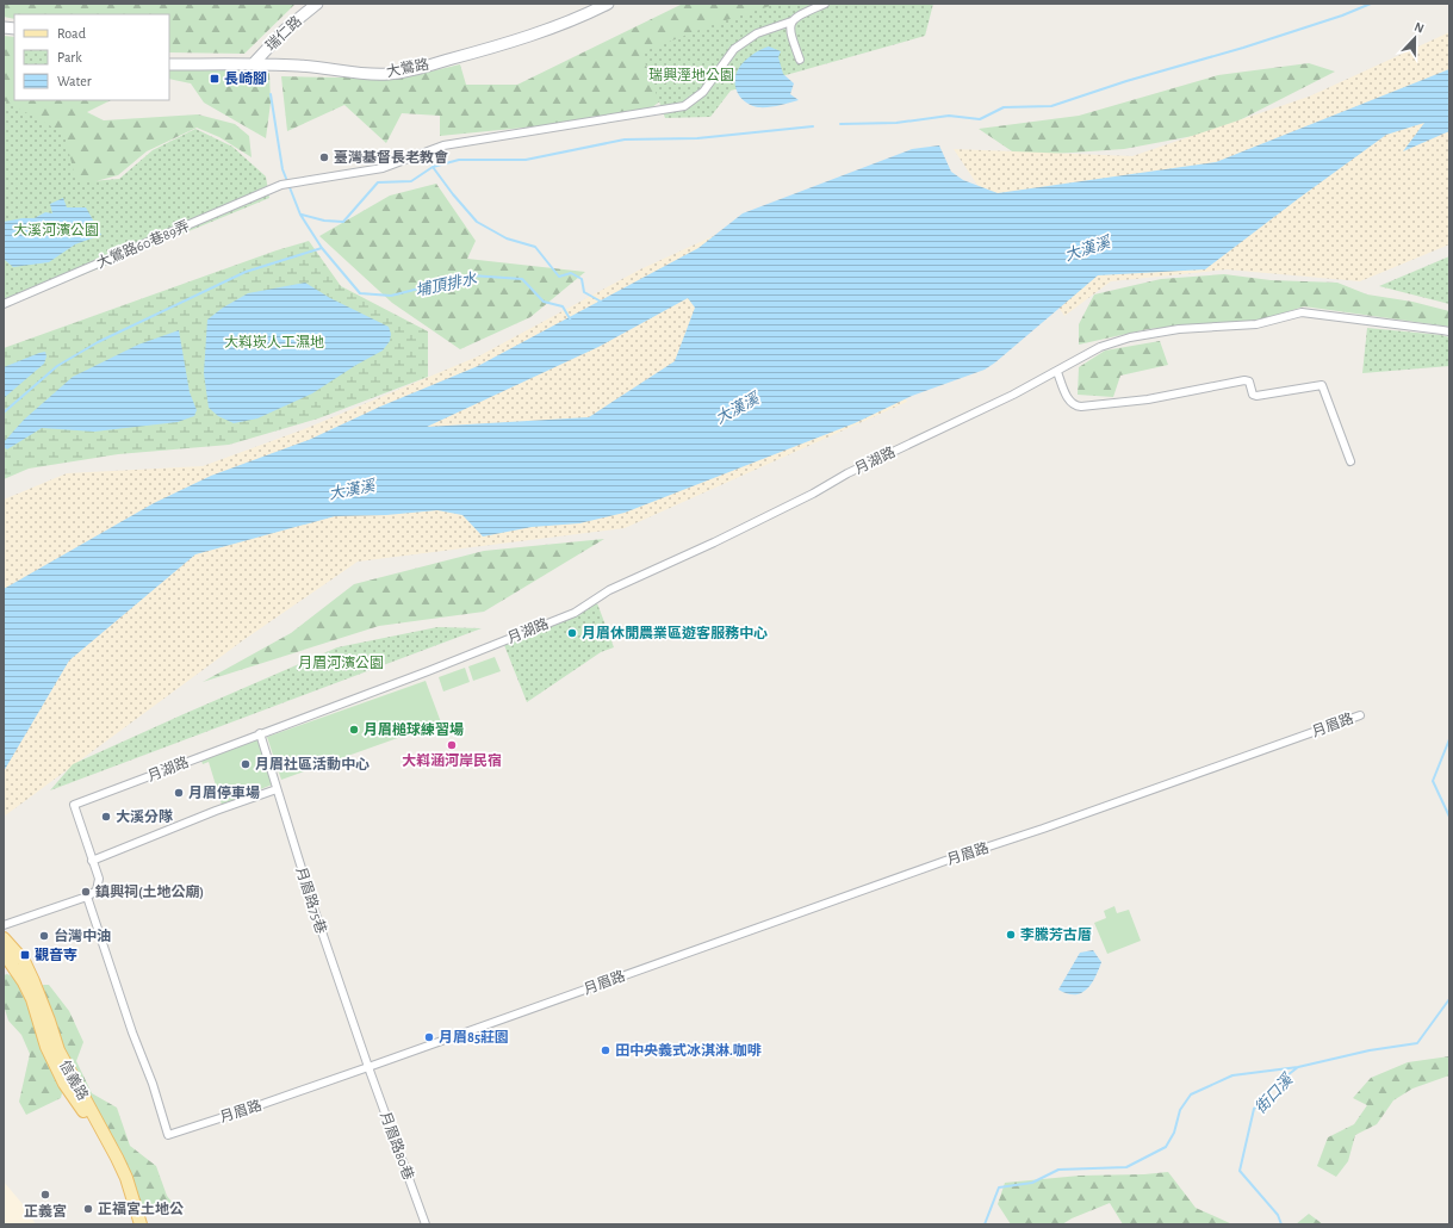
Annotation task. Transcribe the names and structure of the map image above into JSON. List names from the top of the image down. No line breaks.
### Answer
{"streets":{"main road":["信義路"],"street":["瑞仁路","大鶯路","大鶯路60巷89弄","月湖路","月眉路","月眉路75巷","月眉路80巷"]},"crossings":[["瑞仁路","大鶯路"],["月湖路","月眉路"],["月湖路","月眉路75巷"],["月眉路","月眉路75巷"],["月眉路","月眉路80巷"],["月眉路75巷","月眉路80巷"]],"water":["大漢溪","埔頂排水","街口溪"],"parks":["瑞興溼地公園","大溪河濱公園","大嵙崁人工濕地","月眉河濱公園"],"places":{"transit":["長崎腳","觀音寺"],"other":["臺灣基督長老教會","月眉休閒農業區遊客服務中心","月眉槌球練習場","大嵙涵河岸民宿","月眉社區活動中心","月眉停車場","大溪分隊","鎮興祠(土地公廟)","李騰芳古厝","台灣中油","月眉85莊園","田中央義式冰淇淋.咖啡","正義宮","正福宮土地公"]},"legend":["Road","Park","Water"],"north":"top"}
